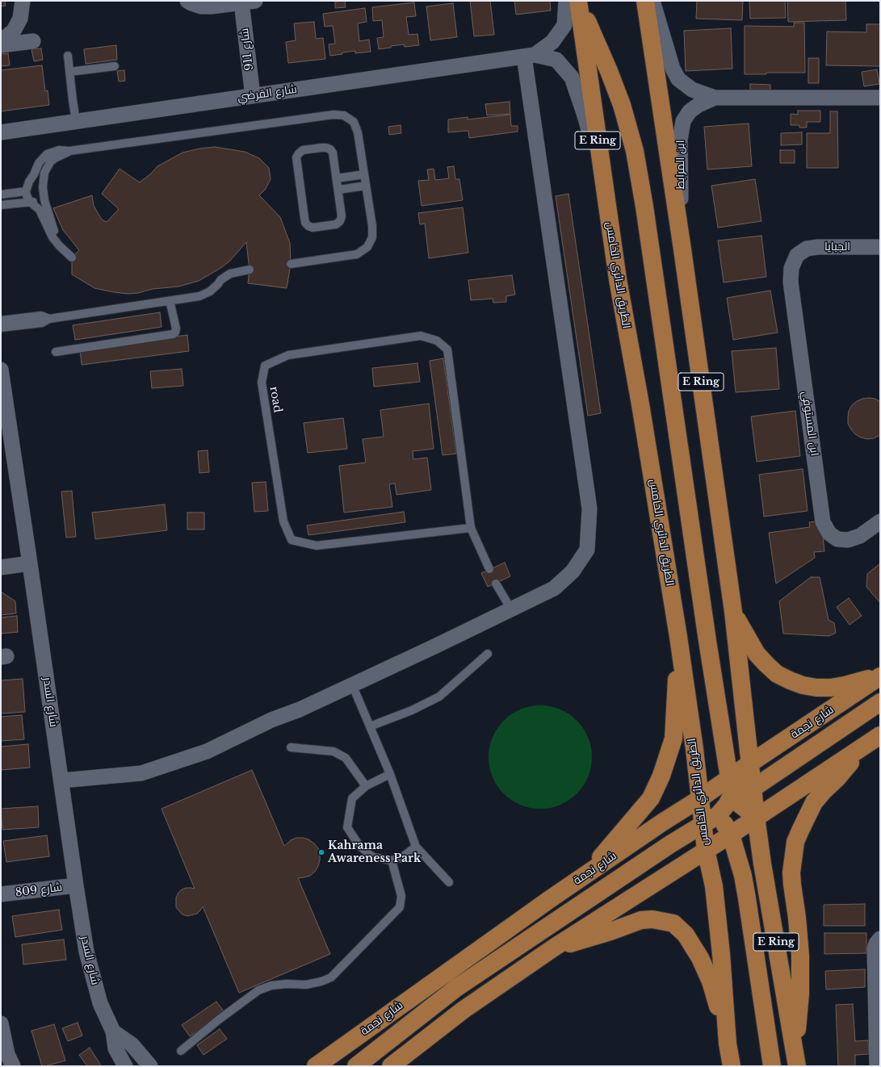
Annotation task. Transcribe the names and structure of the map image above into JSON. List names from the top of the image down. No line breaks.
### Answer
{"streets":{"main road":["E Ring","الطريق الدائري الخامس","شارع نجمة"],"street":["شارع 911","شارع القرضي","ابن المرابط","الجبايا","ابن المستوفي","شارع السدر","شارع 809"],"lane":["road"]},"crossings":[["شارع 911","شارع القرضي"],["شارع القرضي","الطريق الدائري الخامس"],["E Ring","ابن المرابط"],["E Ring","شارع نجمة"],["الجبايا","ابن المستوفي"],["الطريق الدائري الخامس","شارع نجمة"],["شارع السدر","شارع 809"]],"places":["Kahrama Awareness Park"]}
